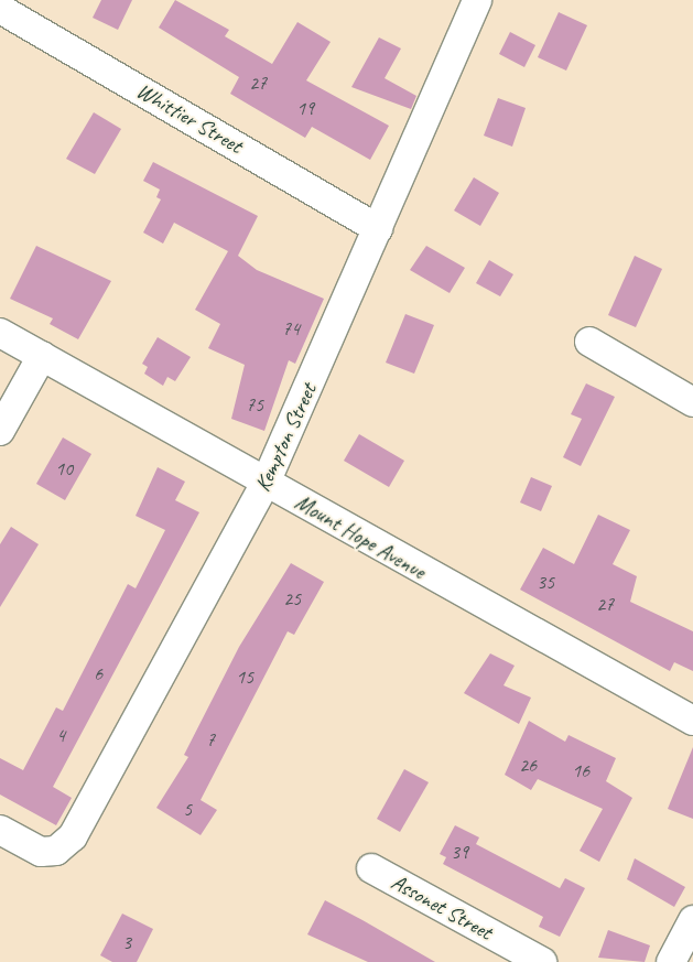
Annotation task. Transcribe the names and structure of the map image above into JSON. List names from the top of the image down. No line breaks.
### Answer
{"streets":{"street":["Whittier Street","Kempton Street","Mount Hope Avenue","Assonet Street"]},"crossings":[["Whittier Street","Kempton Street"],["Kempton Street","Mount Hope Avenue"]],"house_numbers":["27","19","74","75","10","35","25","27","6","15","4","7","26","16","5","39","3"]}
